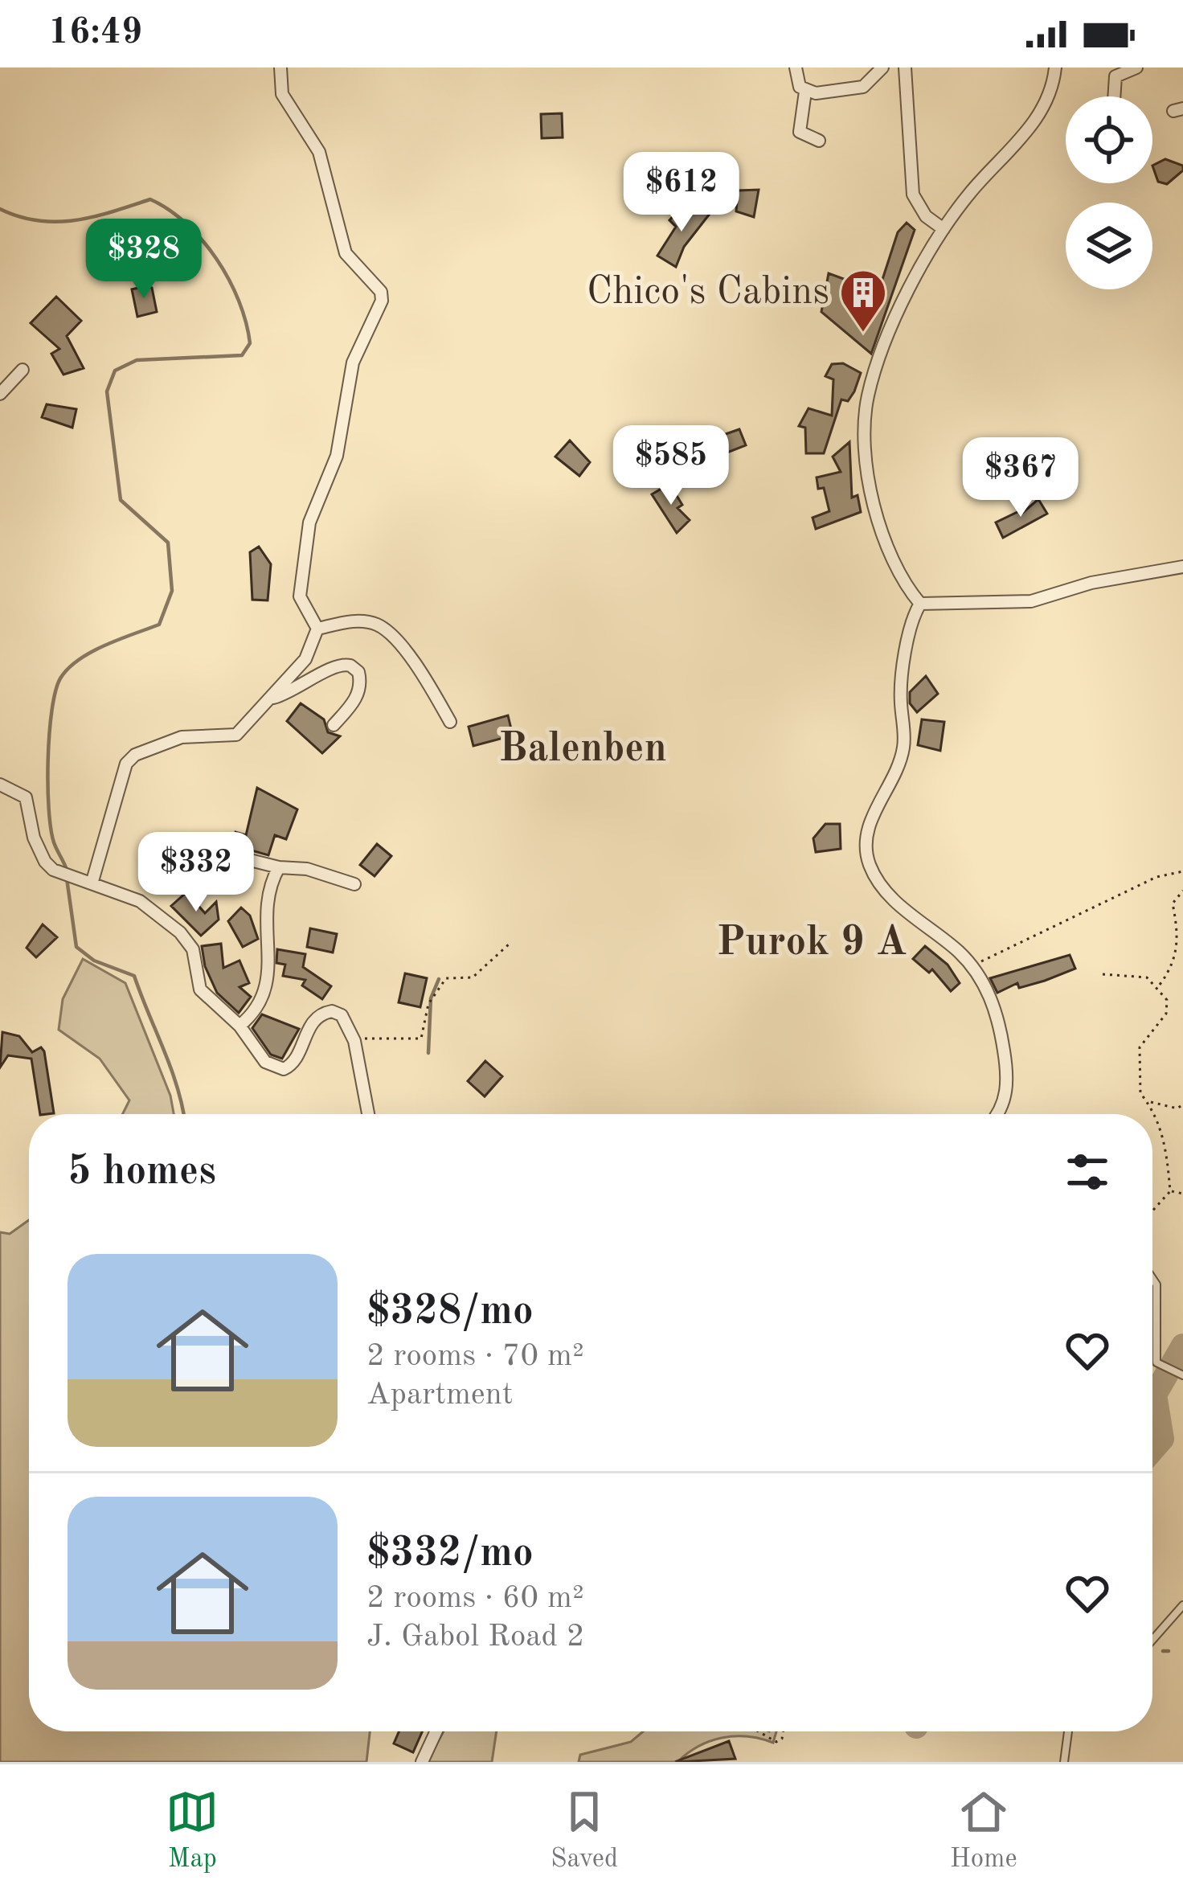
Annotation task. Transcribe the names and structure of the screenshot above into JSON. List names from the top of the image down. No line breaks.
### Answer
{"districts":["Balenben","Purok 9 A"],"places":{"building":["Chico's Cabins"]},"page":{"status":"16:49","price":["$612","$328","$585","$367","$332"],"heading":"5 homes","list":[{"name":"$328/mo","note":"2 rooms · 70 m² · Apartment"},{"name":"$332/mo","note":"2 rooms · 60 m² · J. Gabol Road 2"}],"tabs":["Map","Saved","Home"]}}
